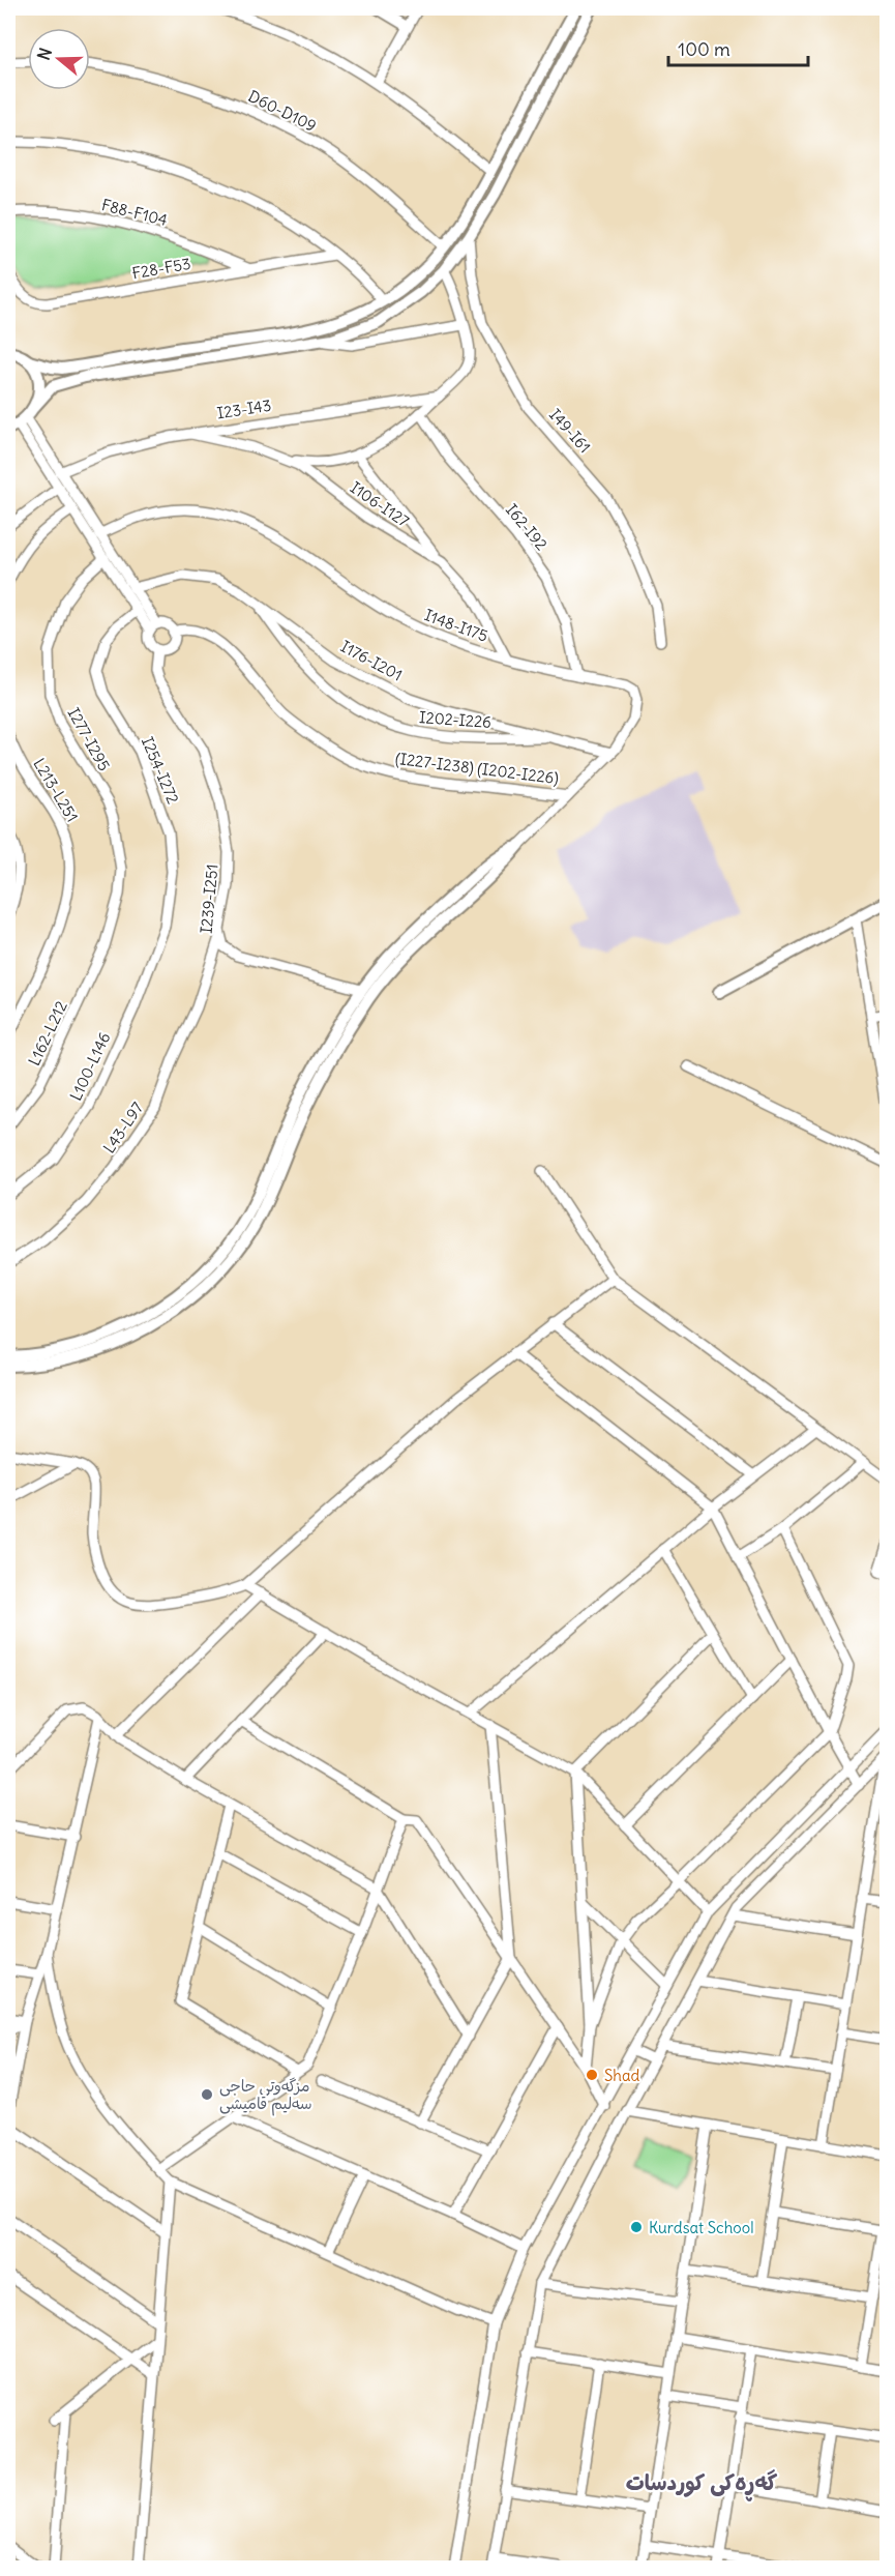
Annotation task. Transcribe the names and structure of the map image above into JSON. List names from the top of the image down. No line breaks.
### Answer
{"streets":{"street":["D60-D109","F88-F104","F28-F53","I23-I43","I49-I61","I106-I127","I62-I92","I148-I175","I176-I201","I202-I226","I277-I295","(I227-I238) (I202-I226)","I254-I272","L213-L251","I239-I251","L162-L212","L100-L146","L43-L97"]},"crossings":[["F88-F104","F28-F53"],["I23-I43","I106-I127"],["I106-I127","I148-I175"],["I62-I92","I148-I175"],["I148-I175","I176-I201"],["I148-I175","(I227-I238) (I202-I226)"],["I176-I201","I202-I226"],["I277-I295","L162-L212"],["(I227-I238) (I202-I226)","I239-I251"],["I254-I272","L100-L146"],["I239-I251","L43-L97"]],"districts":["گەڕەکی کوردسات"],"places":["Shad","مزگەوتی حاجی سەلیم قامیشی","Kurdsat School"],"scale_bar":"100 m","north":"left"}
